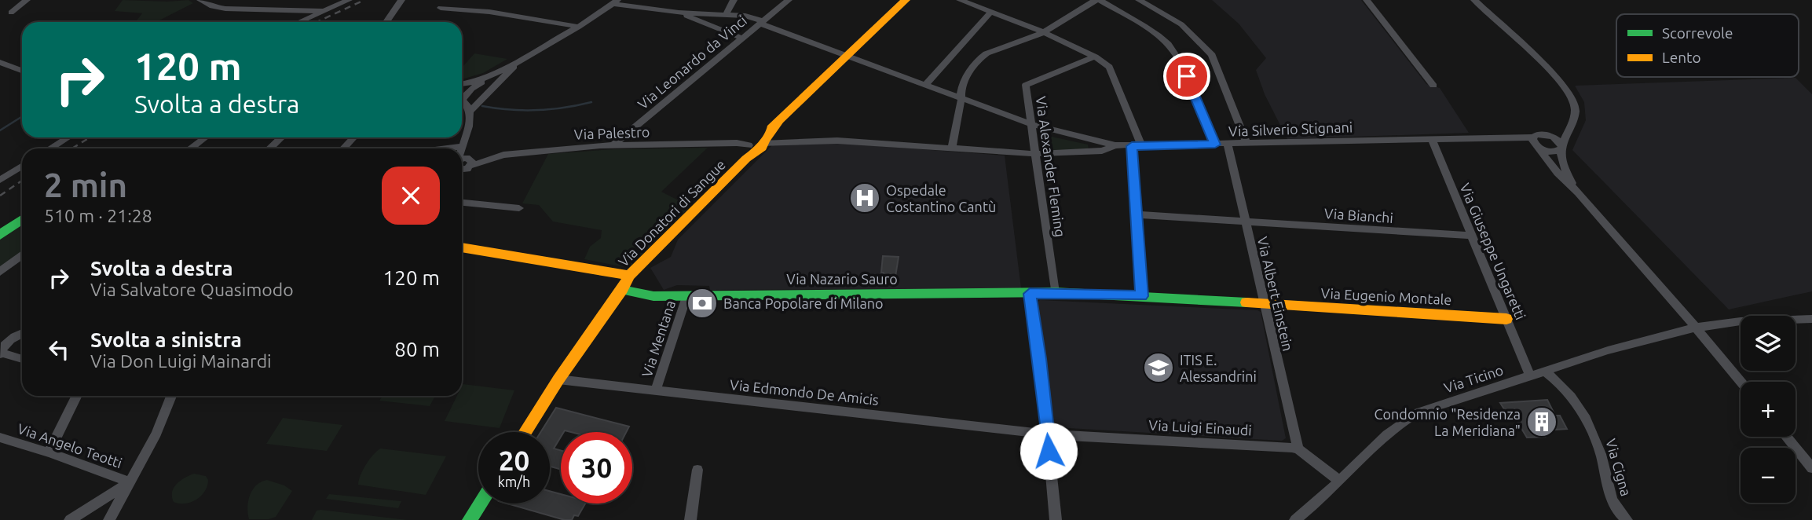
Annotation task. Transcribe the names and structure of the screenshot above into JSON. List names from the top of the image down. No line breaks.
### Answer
{"streets":{"street":["Via Leonardo da Vinci","Via Silverio Stignani","Via Palestro","Via Alexander Fleming","Via Donatori di Sangue","Via Bianchi","Via Giuseppe Ungaretti","Via Nazario Sauro","Via Albert Einstein","Via Eugenio Montale","Via Mentana","Via Ticino","Via Edmondo De Amicis","Via Luigi Einaudi","Via Angelo Teotti","Via Cigna"]},"crossings":[["Via Leonardo da Vinci","Via Palestro"],["Via Silverio Stignani","Via Alexander Fleming"],["Via Silverio Stignani","Via Donatori di Sangue"],["Via Silverio Stignani","Via Giuseppe Ungaretti"],["Via Silverio Stignani","Via Albert Einstein"],["Via Palestro","Via Donatori di Sangue"],["Via Alexander Fleming","Via Nazario Sauro"],["Via Donatori di Sangue","Via Nazario Sauro"],["Via Donatori di Sangue","Via Edmondo De Amicis"],["Via Bianchi","Via Giuseppe Ungaretti"],["Via Bianchi","Via Albert Einstein"],["Via Giuseppe Ungaretti","Via Eugenio Montale"],["Via Giuseppe Ungaretti","Via Ticino"],["Via Nazario Sauro","Via Eugenio Montale"],["Via Nazario Sauro","Via Mentana"],["Via Albert Einstein","Via Eugenio Montale"],["Via Albert Einstein","Via Luigi Einaudi"],["Via Mentana","Via Edmondo De Amicis"],["Via Ticino","Via Cigna"],["Via Edmondo De Amicis","Via Luigi Einaudi"]],"places":{"hospital":["Ospedale Costantino Cantù"],"bank":["Banca Popolare di Milano"],"school or university":["ITIS E. Alessandrini"],"building":["Condomnio \"Residenza La Meridiana\""]},"legend":["Scorrevole","Lento"],"page":{"turn":["120 m","Svolta a destra"],"heading":["2 min","510 m · 21:28"],"list":[{"name":"Svolta a destra","note":"Via Salvatore Quasimodo","value":"120 m"},{"name":"Svolta a sinistra","note":"Via Don Luigi Mainardi","value":"80 m"}],"map_buttons":["+","−"],"speed":"20 km/h","limit":"30"}}
